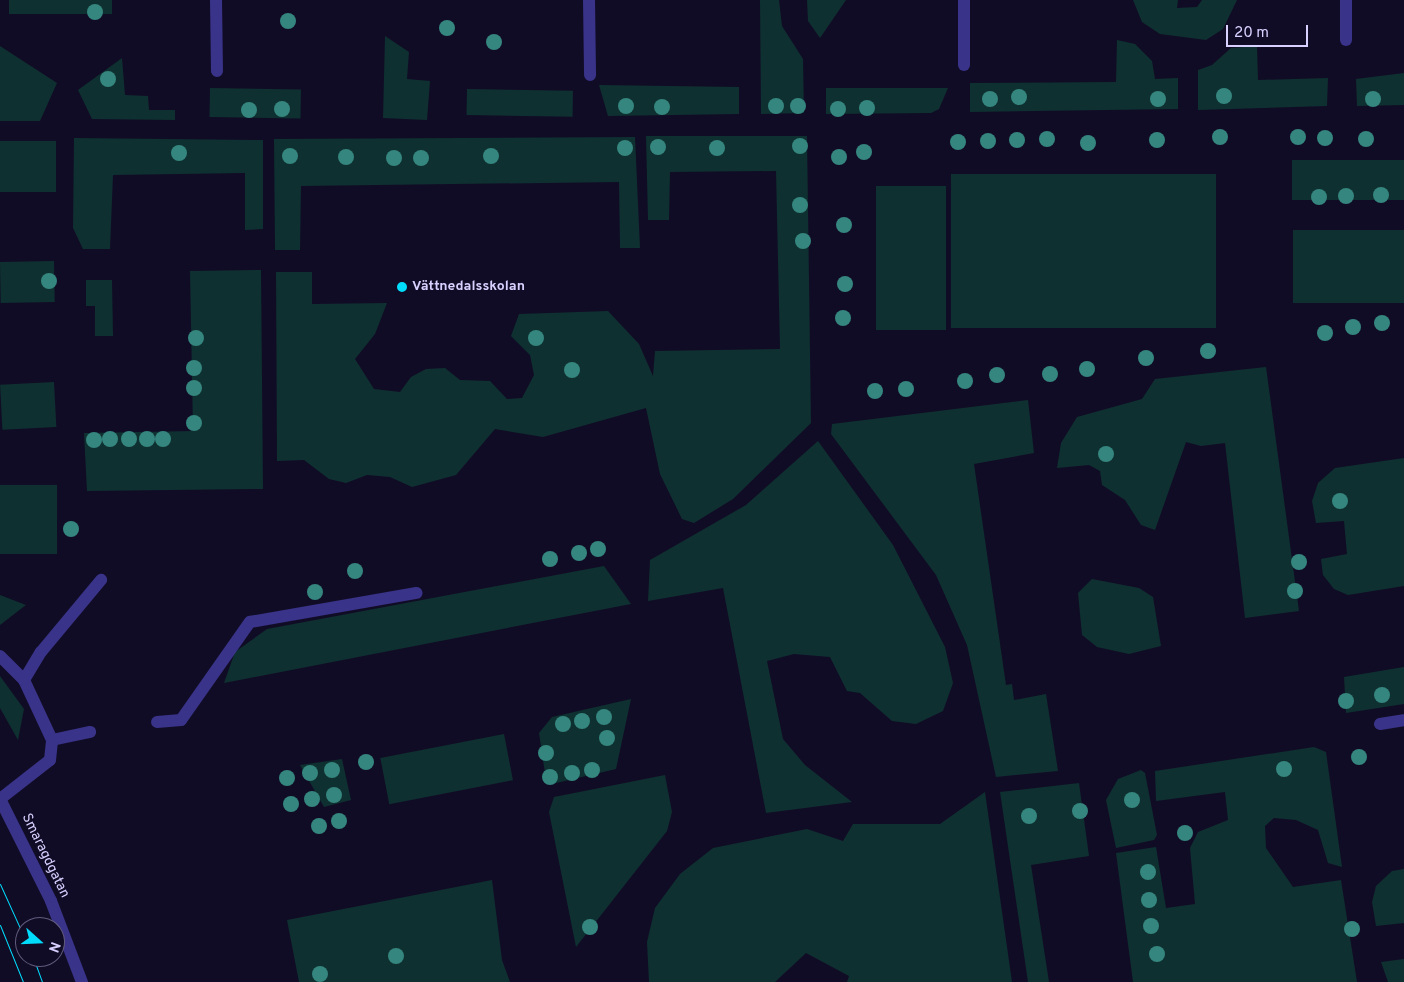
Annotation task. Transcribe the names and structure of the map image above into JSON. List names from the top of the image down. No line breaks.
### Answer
{"streets":{"street":["Smaragdgatan"]},"places":["Vättnedalsskolan"],"scale_bar":"20 m","north":"right"}
